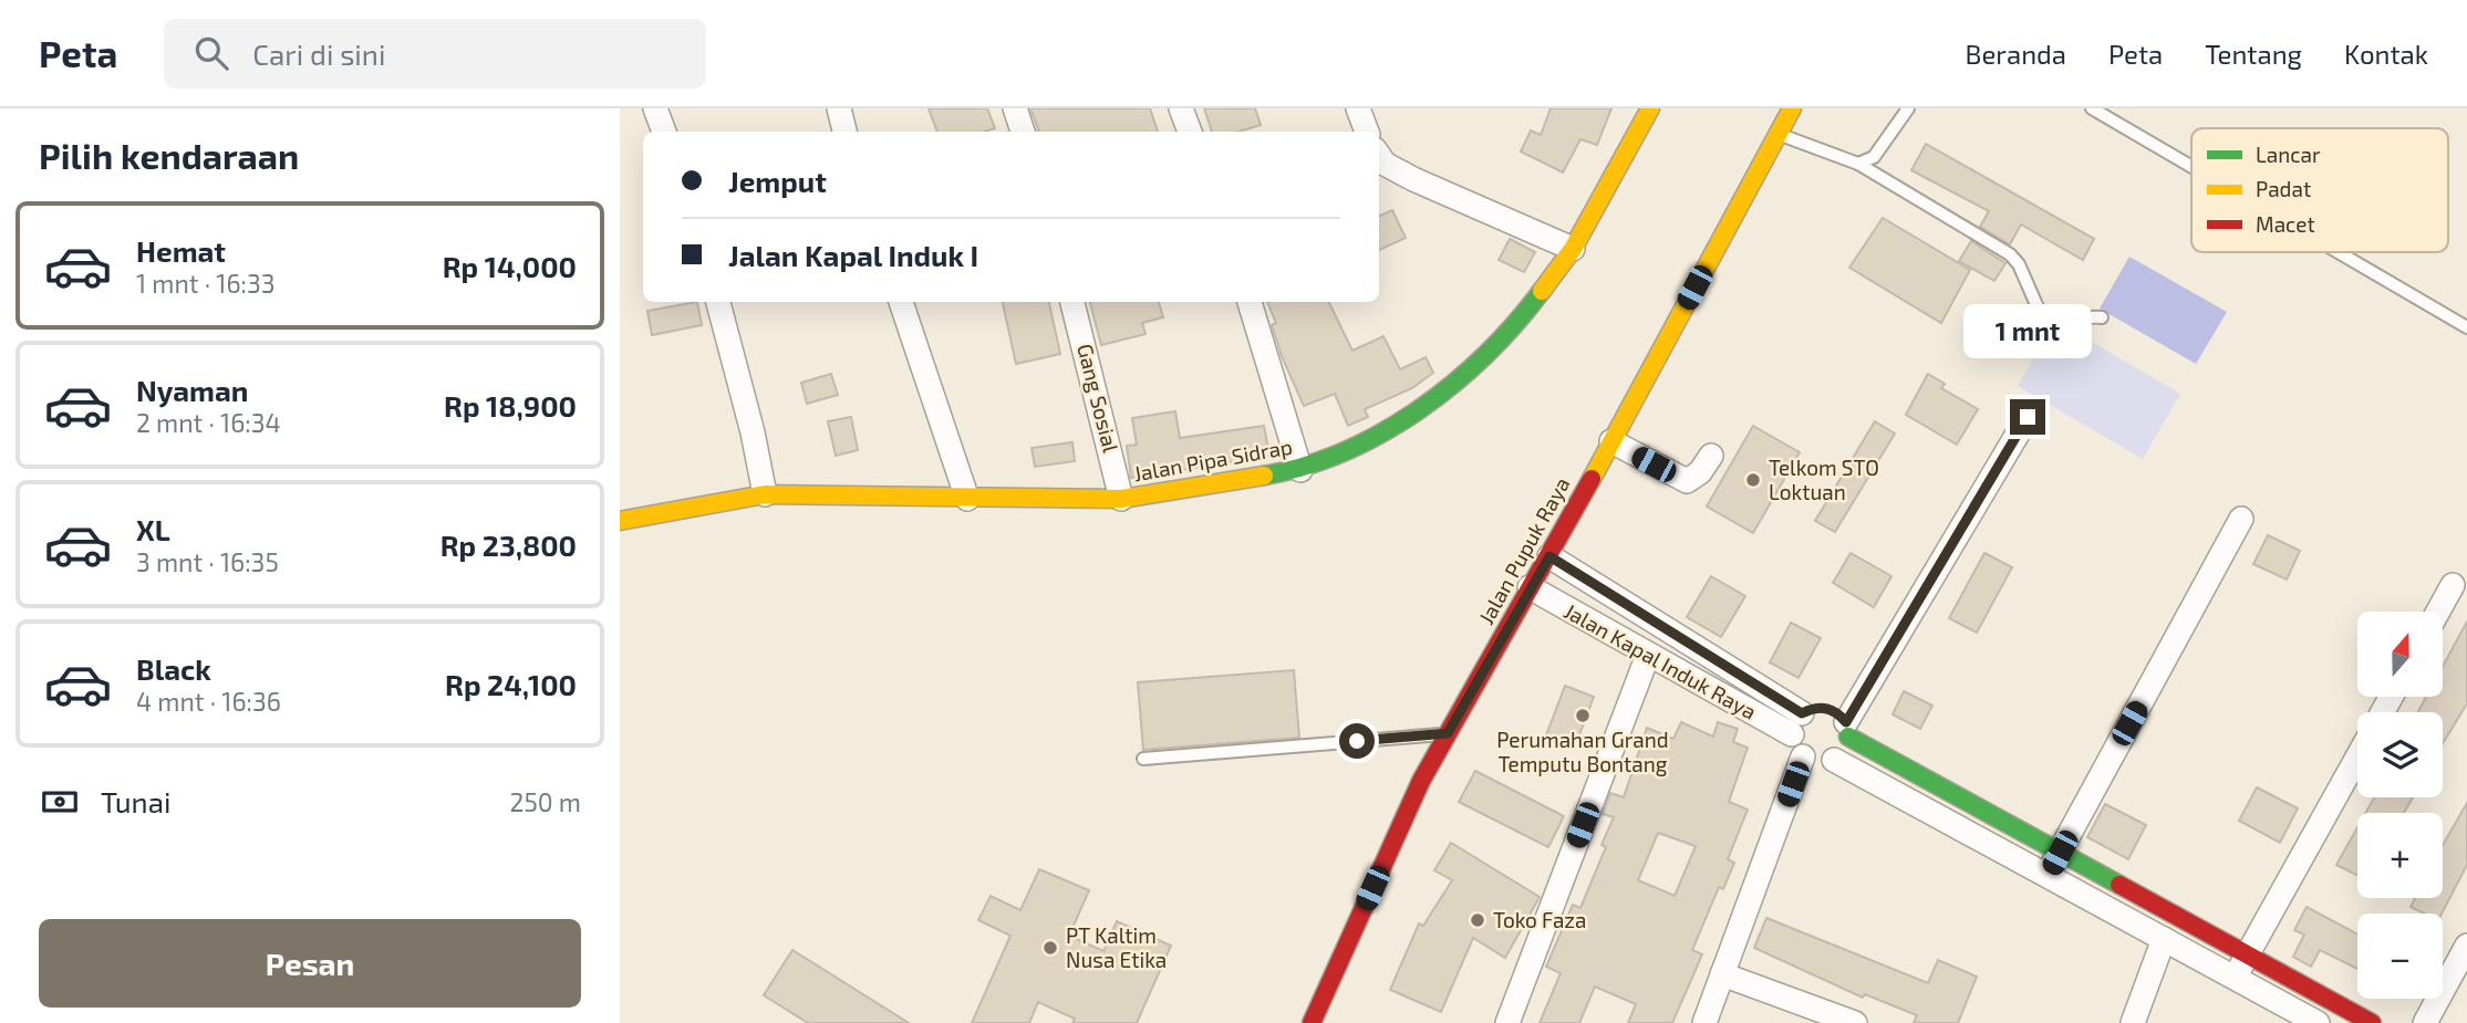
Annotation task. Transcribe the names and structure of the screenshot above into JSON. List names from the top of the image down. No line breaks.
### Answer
{"streets":{"street":["Gang Sosial","Jalan Pipa Sidrap","Jalan Pupuk Raya","Jalan Kapal Induk Raya"]},"crossings":[["Gang Sosial","Jalan Pipa Sidrap"],["Jalan Pupuk Raya","Jalan Kapal Induk Raya"]],"places":["Telkom STO Loktuan","Perumahan Grand Temputu Bontang","Toko Faza","PT Kaltim Nusa Etika"],"legend":["Lancar","Padat","Macet"],"north":"top","page":{"header":"Peta","search":"Cari di sini","nav":["Beranda","Peta","Tentang","Kontak"],"heading":"Pilih kendaraan","banner":["Jemput","Jalan Kapal Induk I"],"list":[{"name":"Hemat","note":"1 mnt · 16:33","value":"Rp 14,000"},{"name":"Nyaman","note":"2 mnt · 16:34","value":"Rp 18,900"},{"name":"XL","note":"3 mnt · 16:35","value":"Rp 23,800"},{"name":"Black","note":"4 mnt · 16:36","value":"Rp 24,100"}],"bubble":"1 mnt","map_buttons":["+","−"],"pay":["Tunai","250 m"],"buttons":"Pesan"}}
